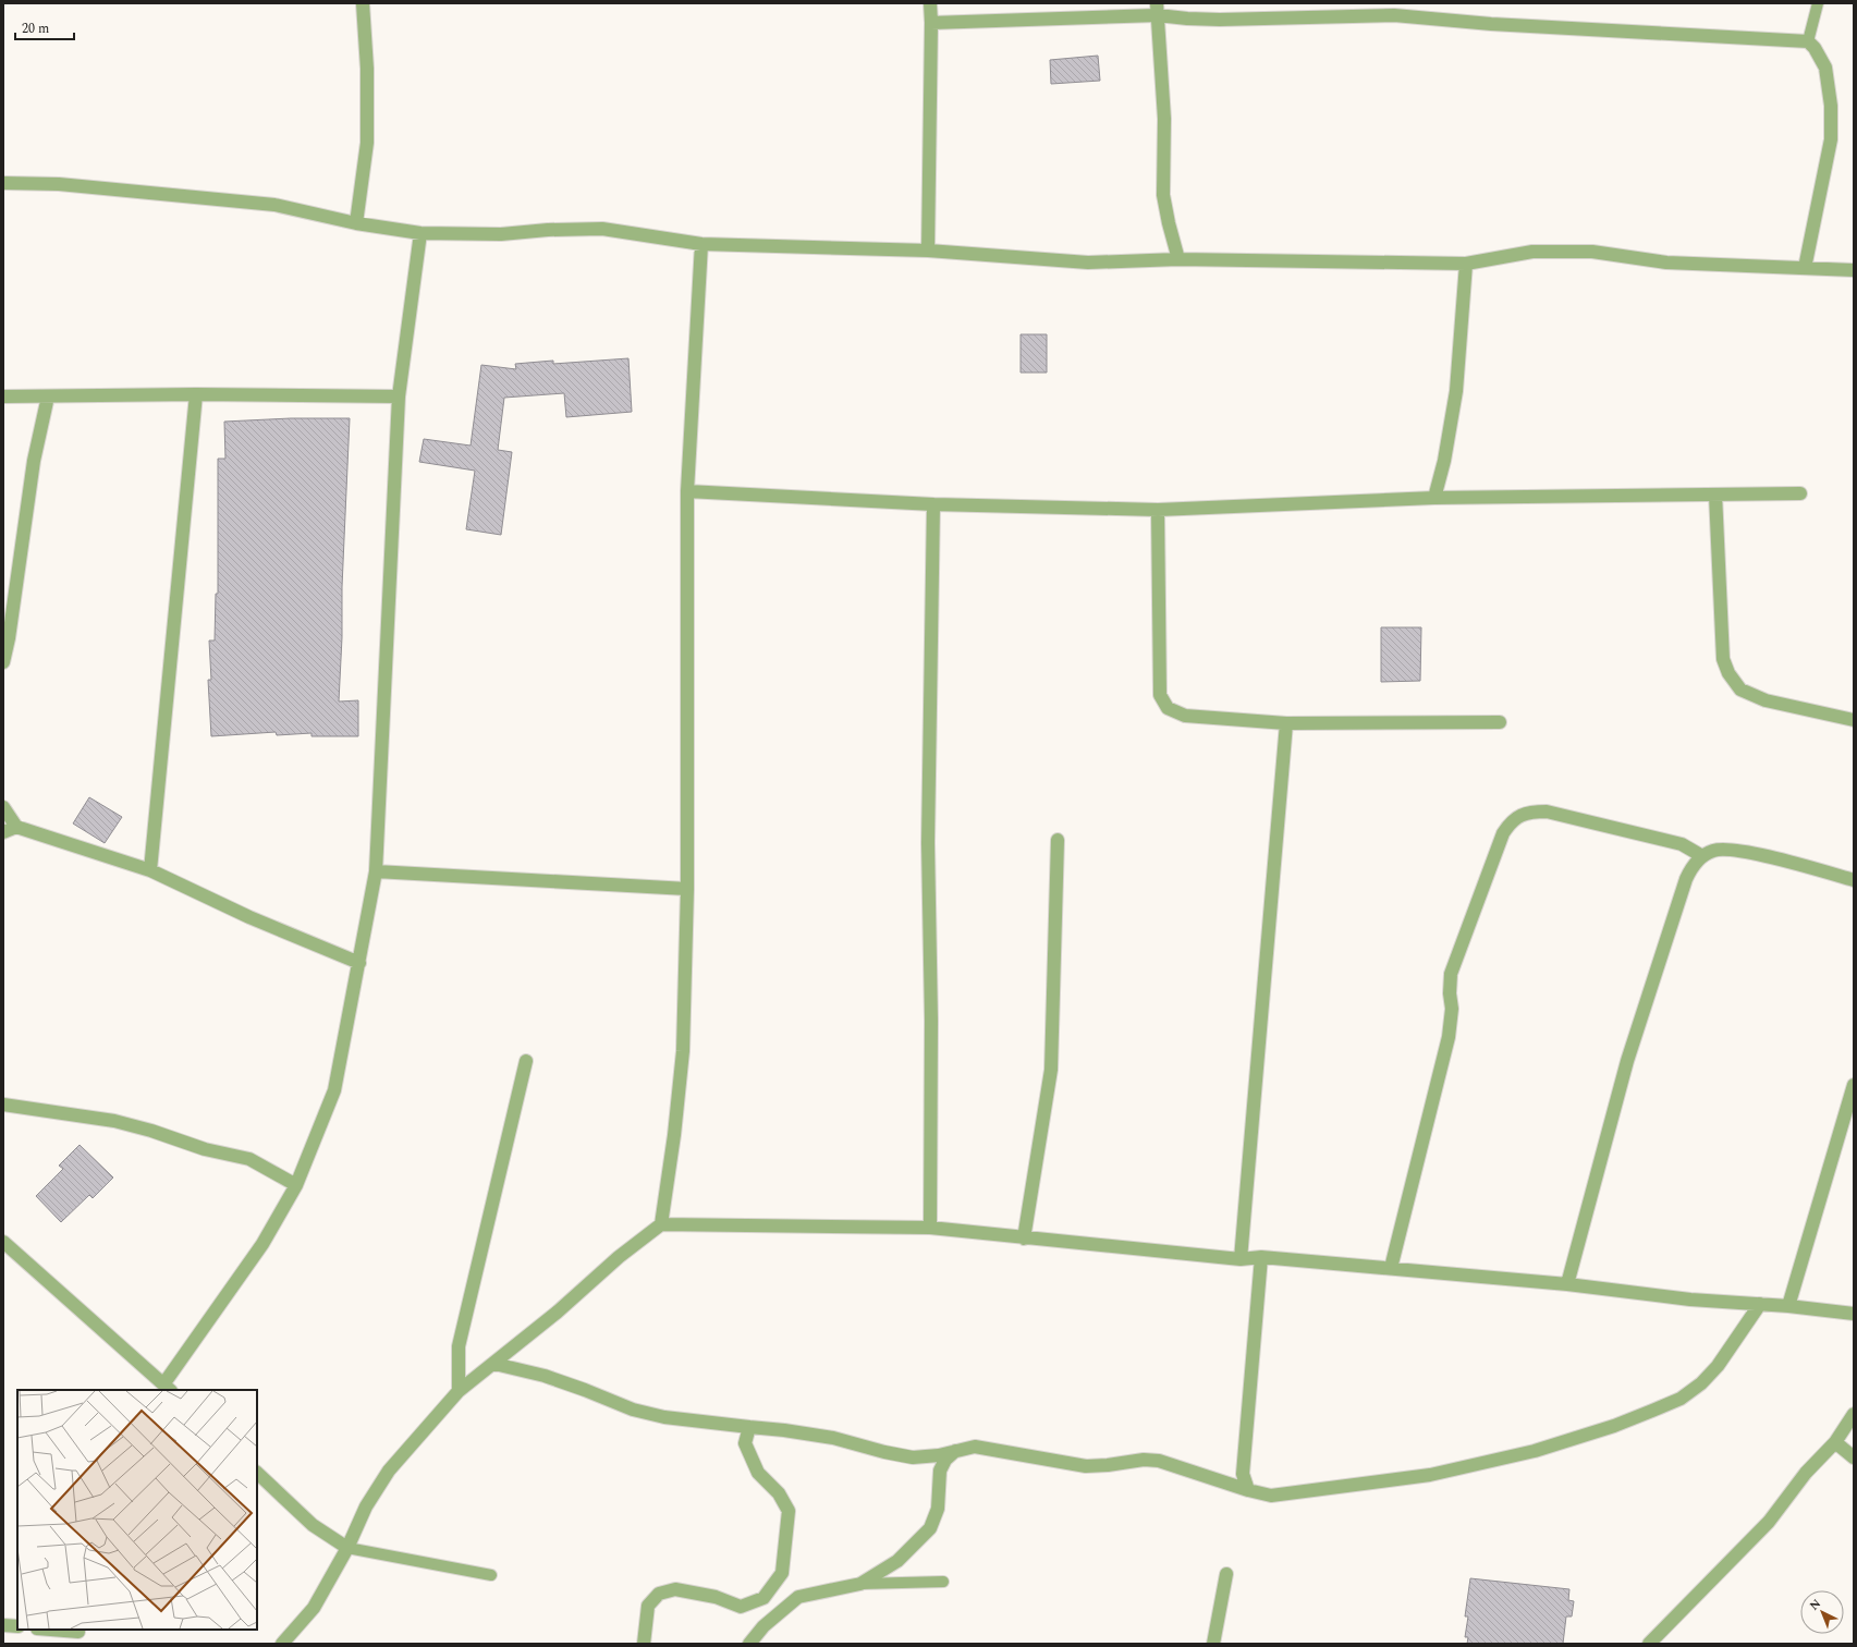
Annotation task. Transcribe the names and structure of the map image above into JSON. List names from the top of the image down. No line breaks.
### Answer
{"scale_bar":"20 m","north":"top left"}
